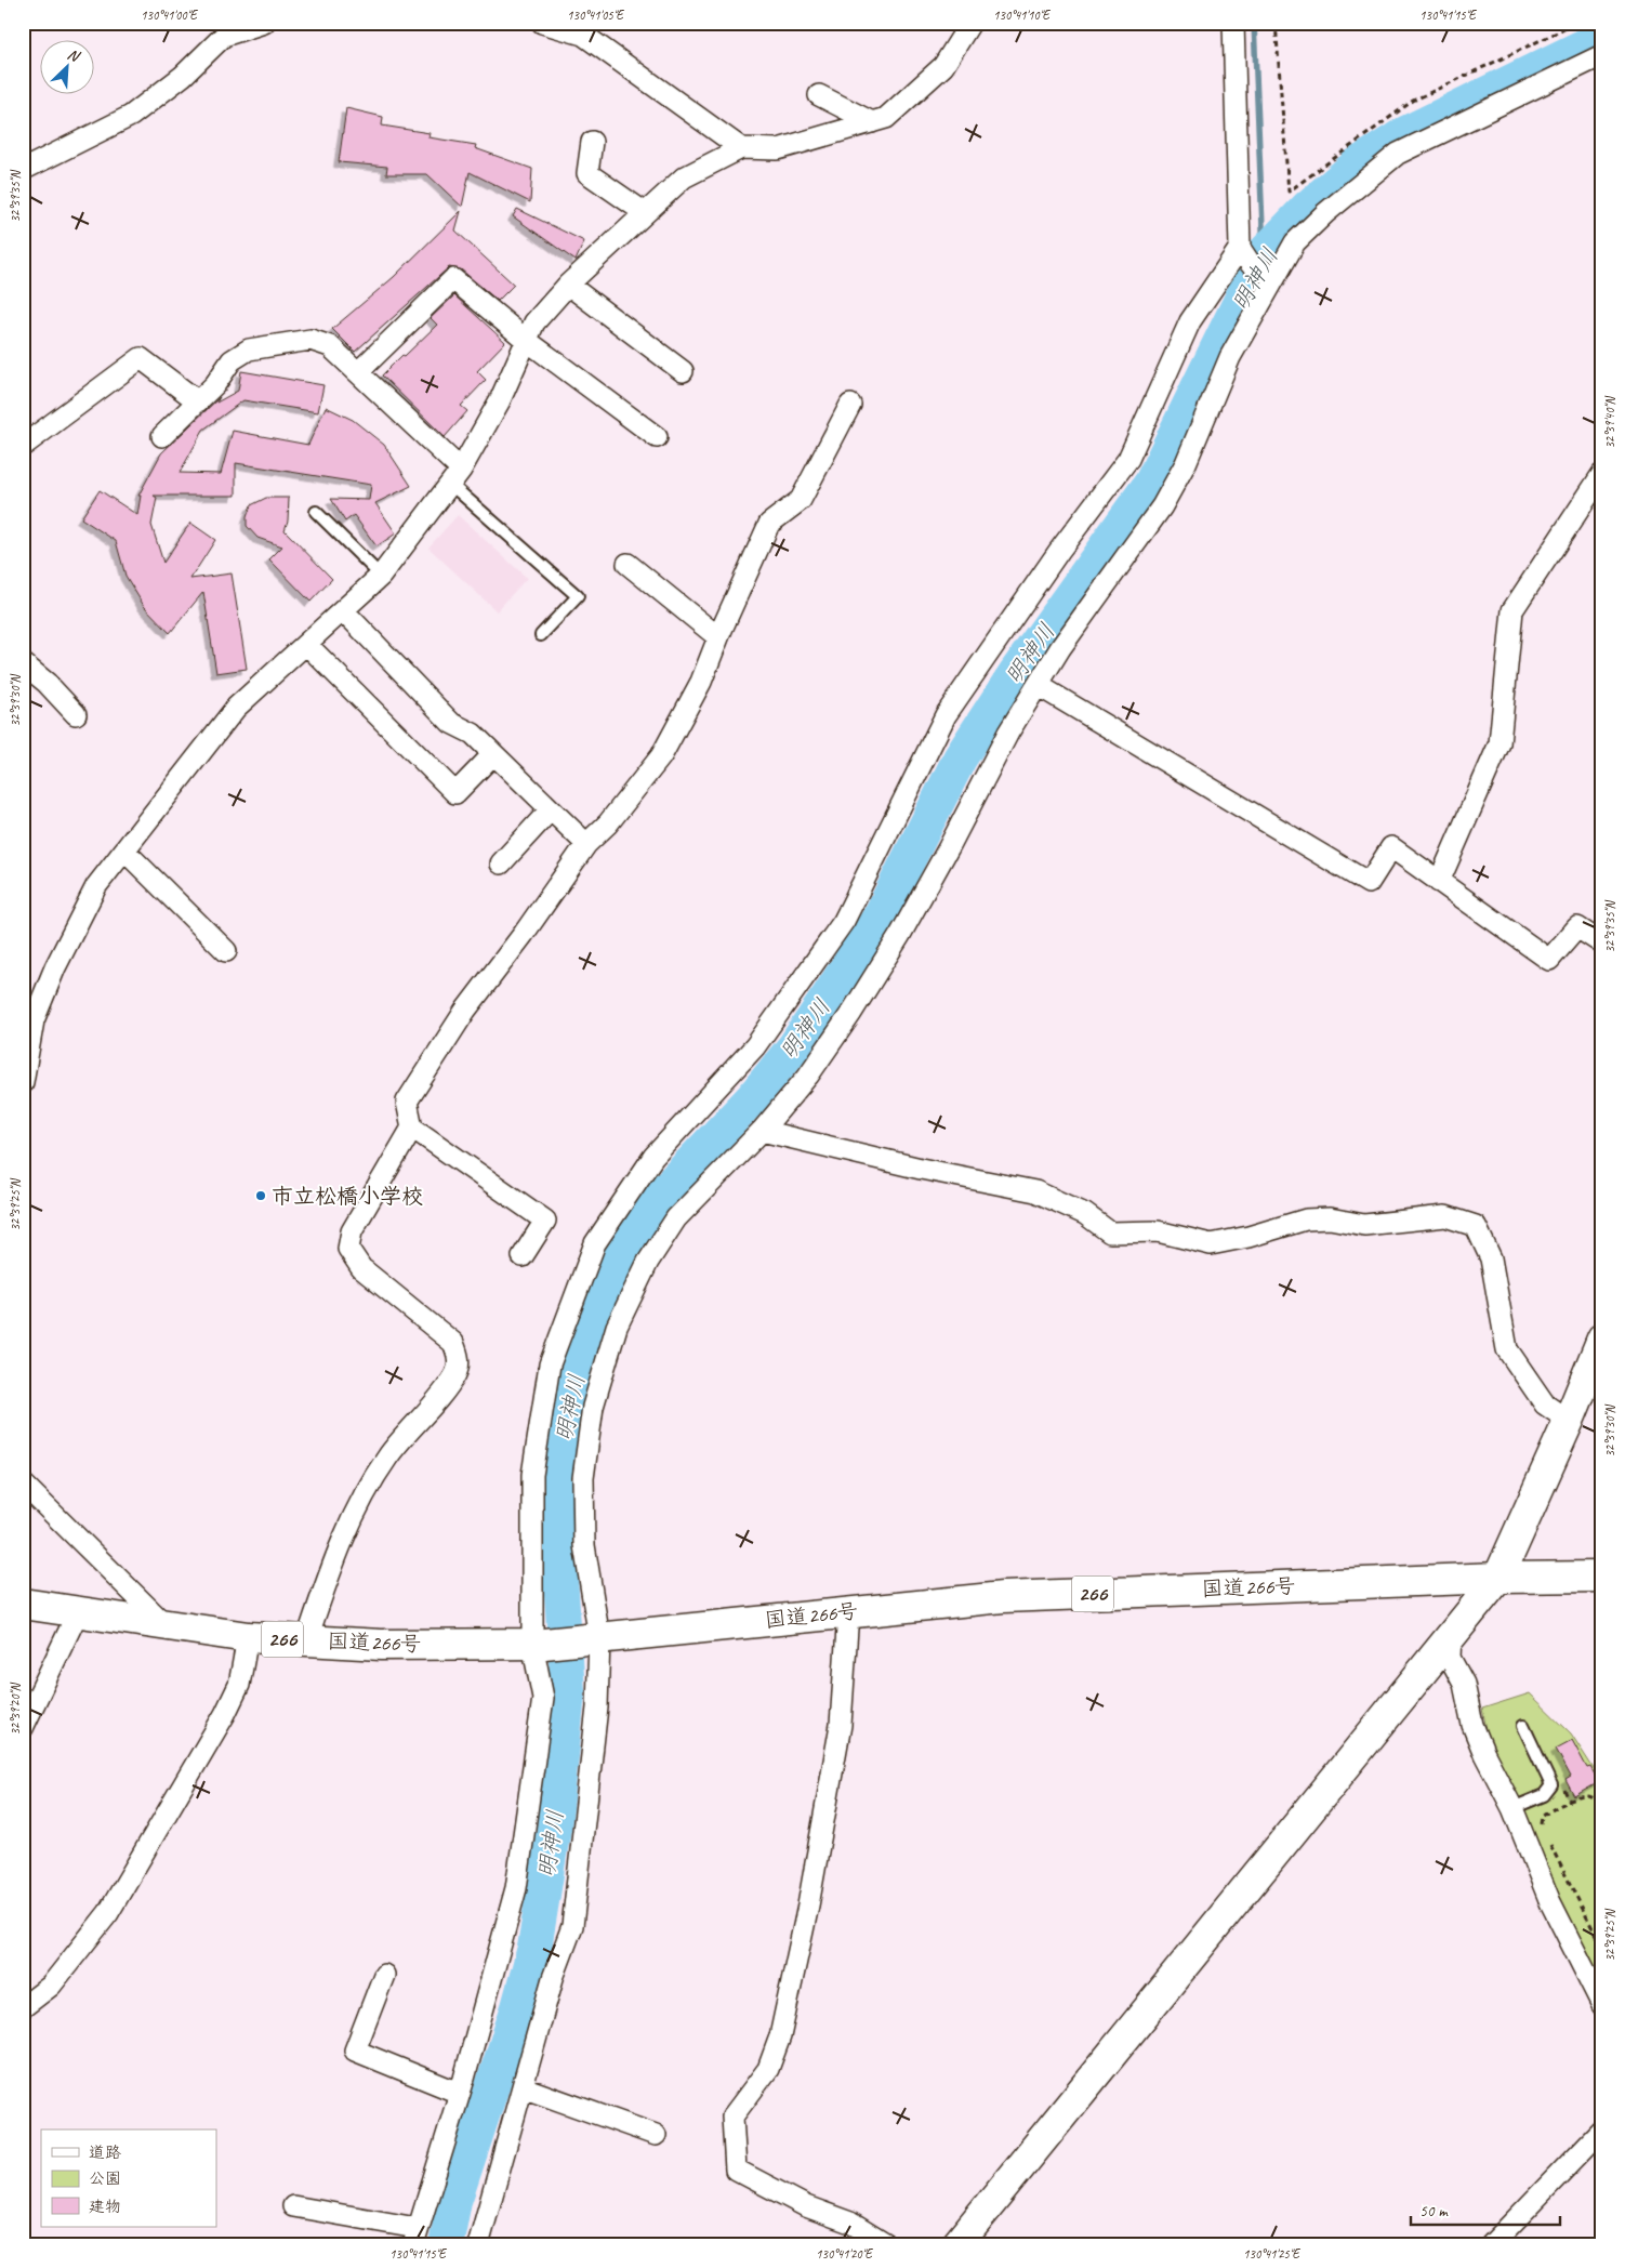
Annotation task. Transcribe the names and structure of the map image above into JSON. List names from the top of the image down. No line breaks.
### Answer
{"streets":{"main road":["国道266号","266"]},"water":["明神川"],"places":["市立松橋小学校"],"legend":["道路","公園","建物"],"scale_bar":"50 m","north":"top right","coordinates":["130°41'00\"E","130°41'05\"E","130°41'10\"E","130°41'15\"E","32°39'35\"N","32°39'40\"N","32°39'30\"N","32°39'25\"N","32°39'20\"N","130°41'20\"E","130°41'25\"E"]}
